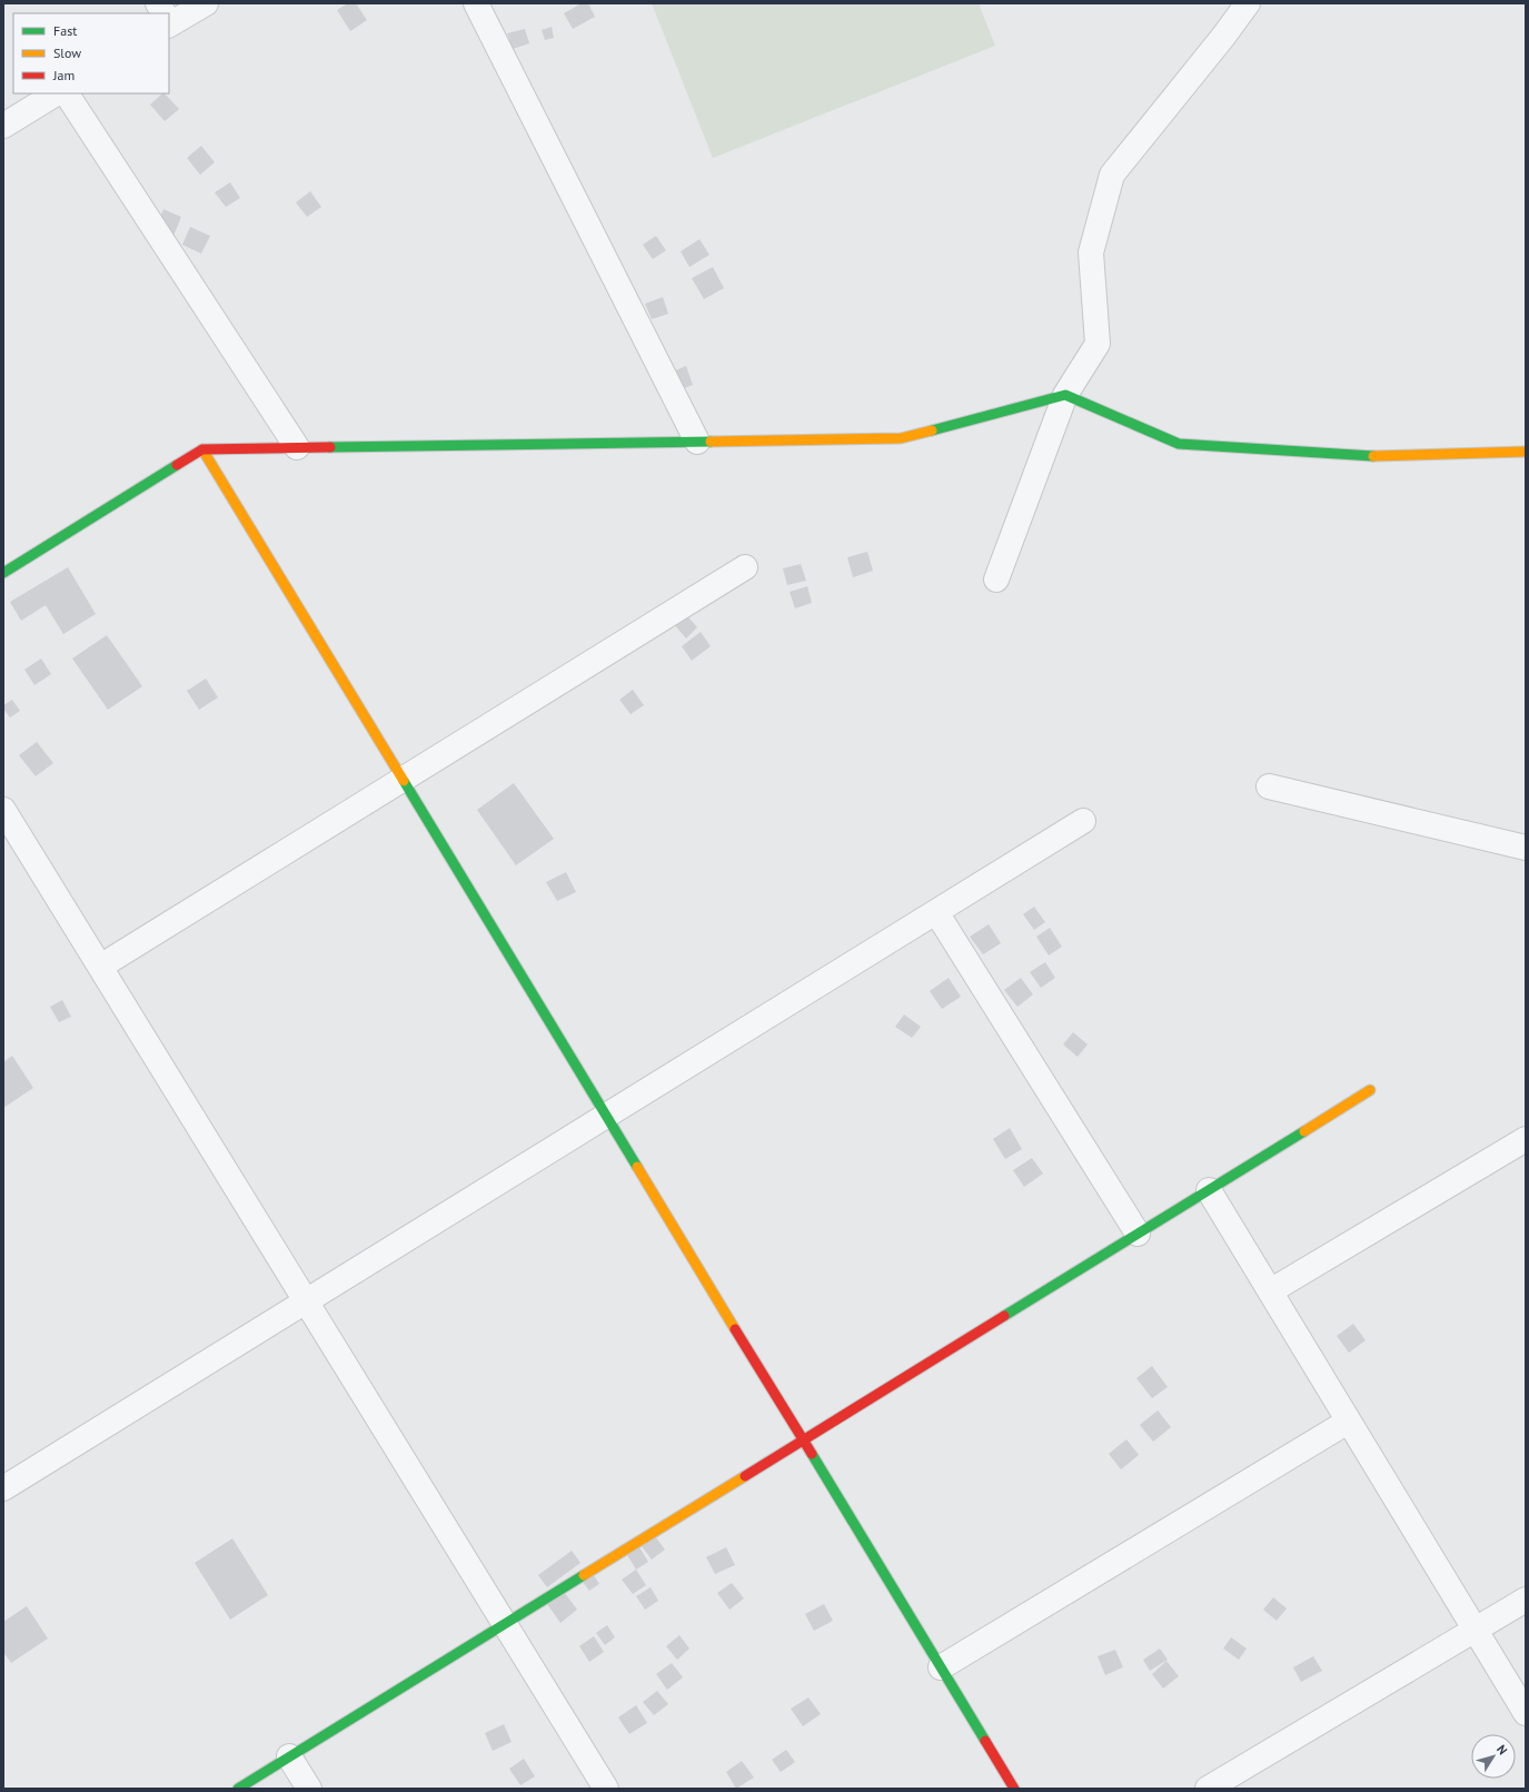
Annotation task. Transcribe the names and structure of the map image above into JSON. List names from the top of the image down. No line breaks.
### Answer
{"legend":["Fast","Slow","Jam"],"north":"top right"}
